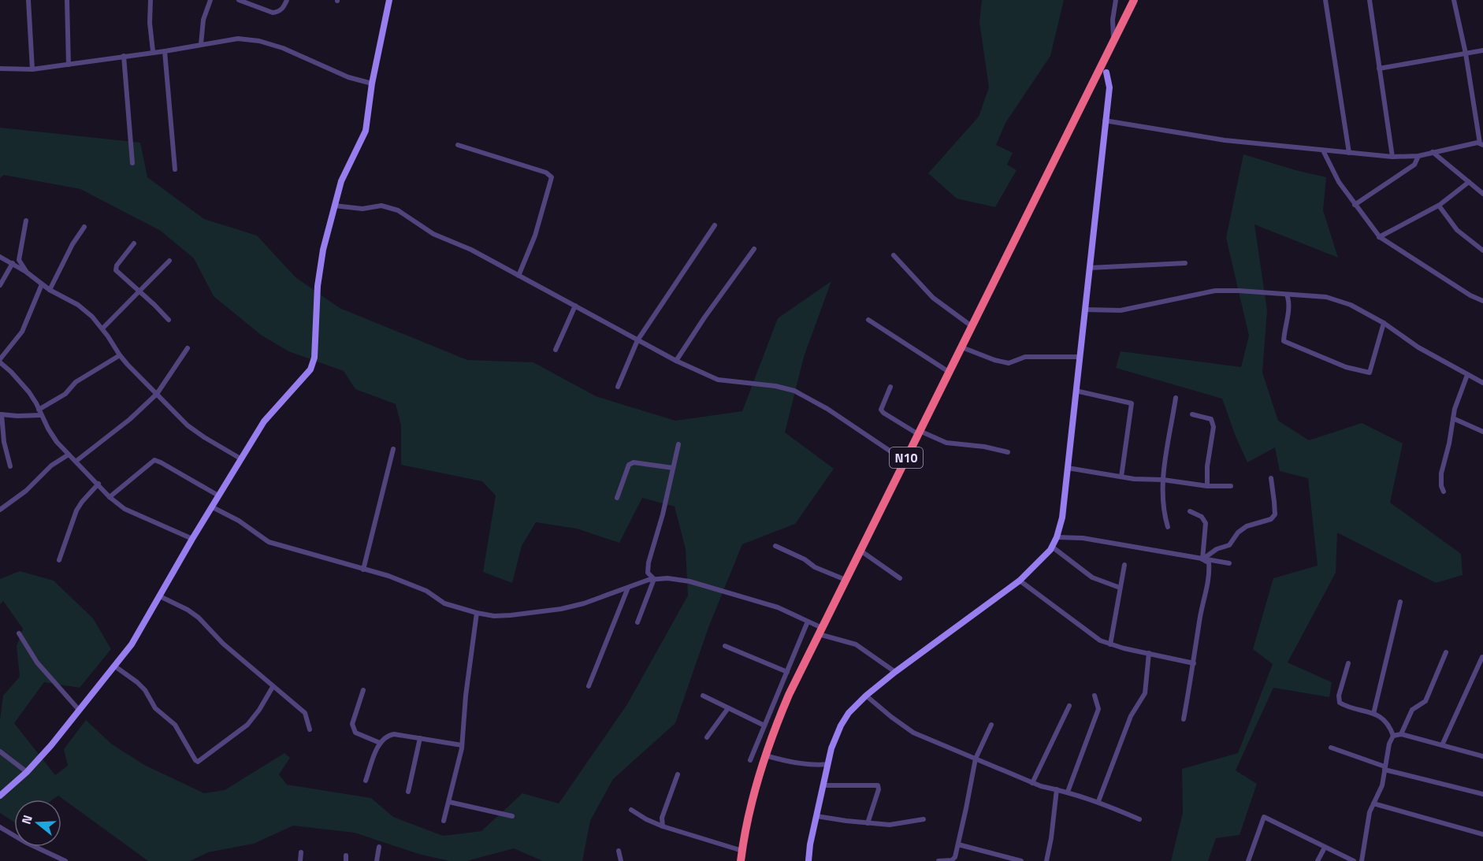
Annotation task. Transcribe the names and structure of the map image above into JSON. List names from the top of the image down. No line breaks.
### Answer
{"streets":{"highway":["N10"]},"north":"left"}
